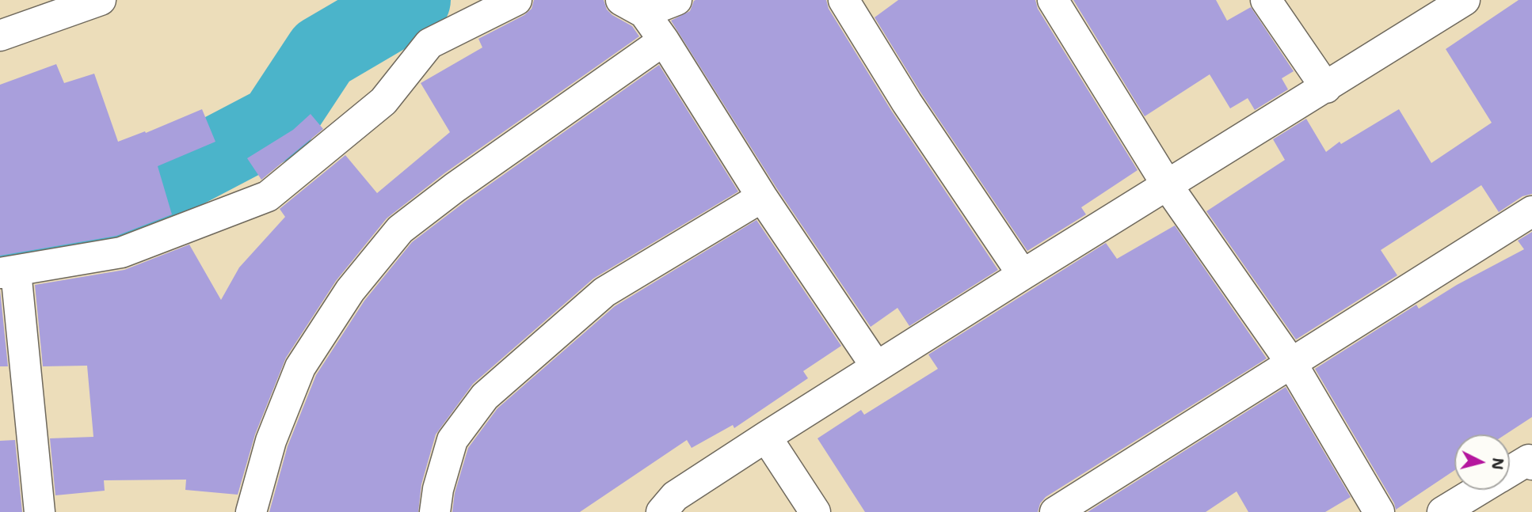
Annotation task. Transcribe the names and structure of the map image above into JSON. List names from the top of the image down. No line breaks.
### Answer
{"north":"right"}
